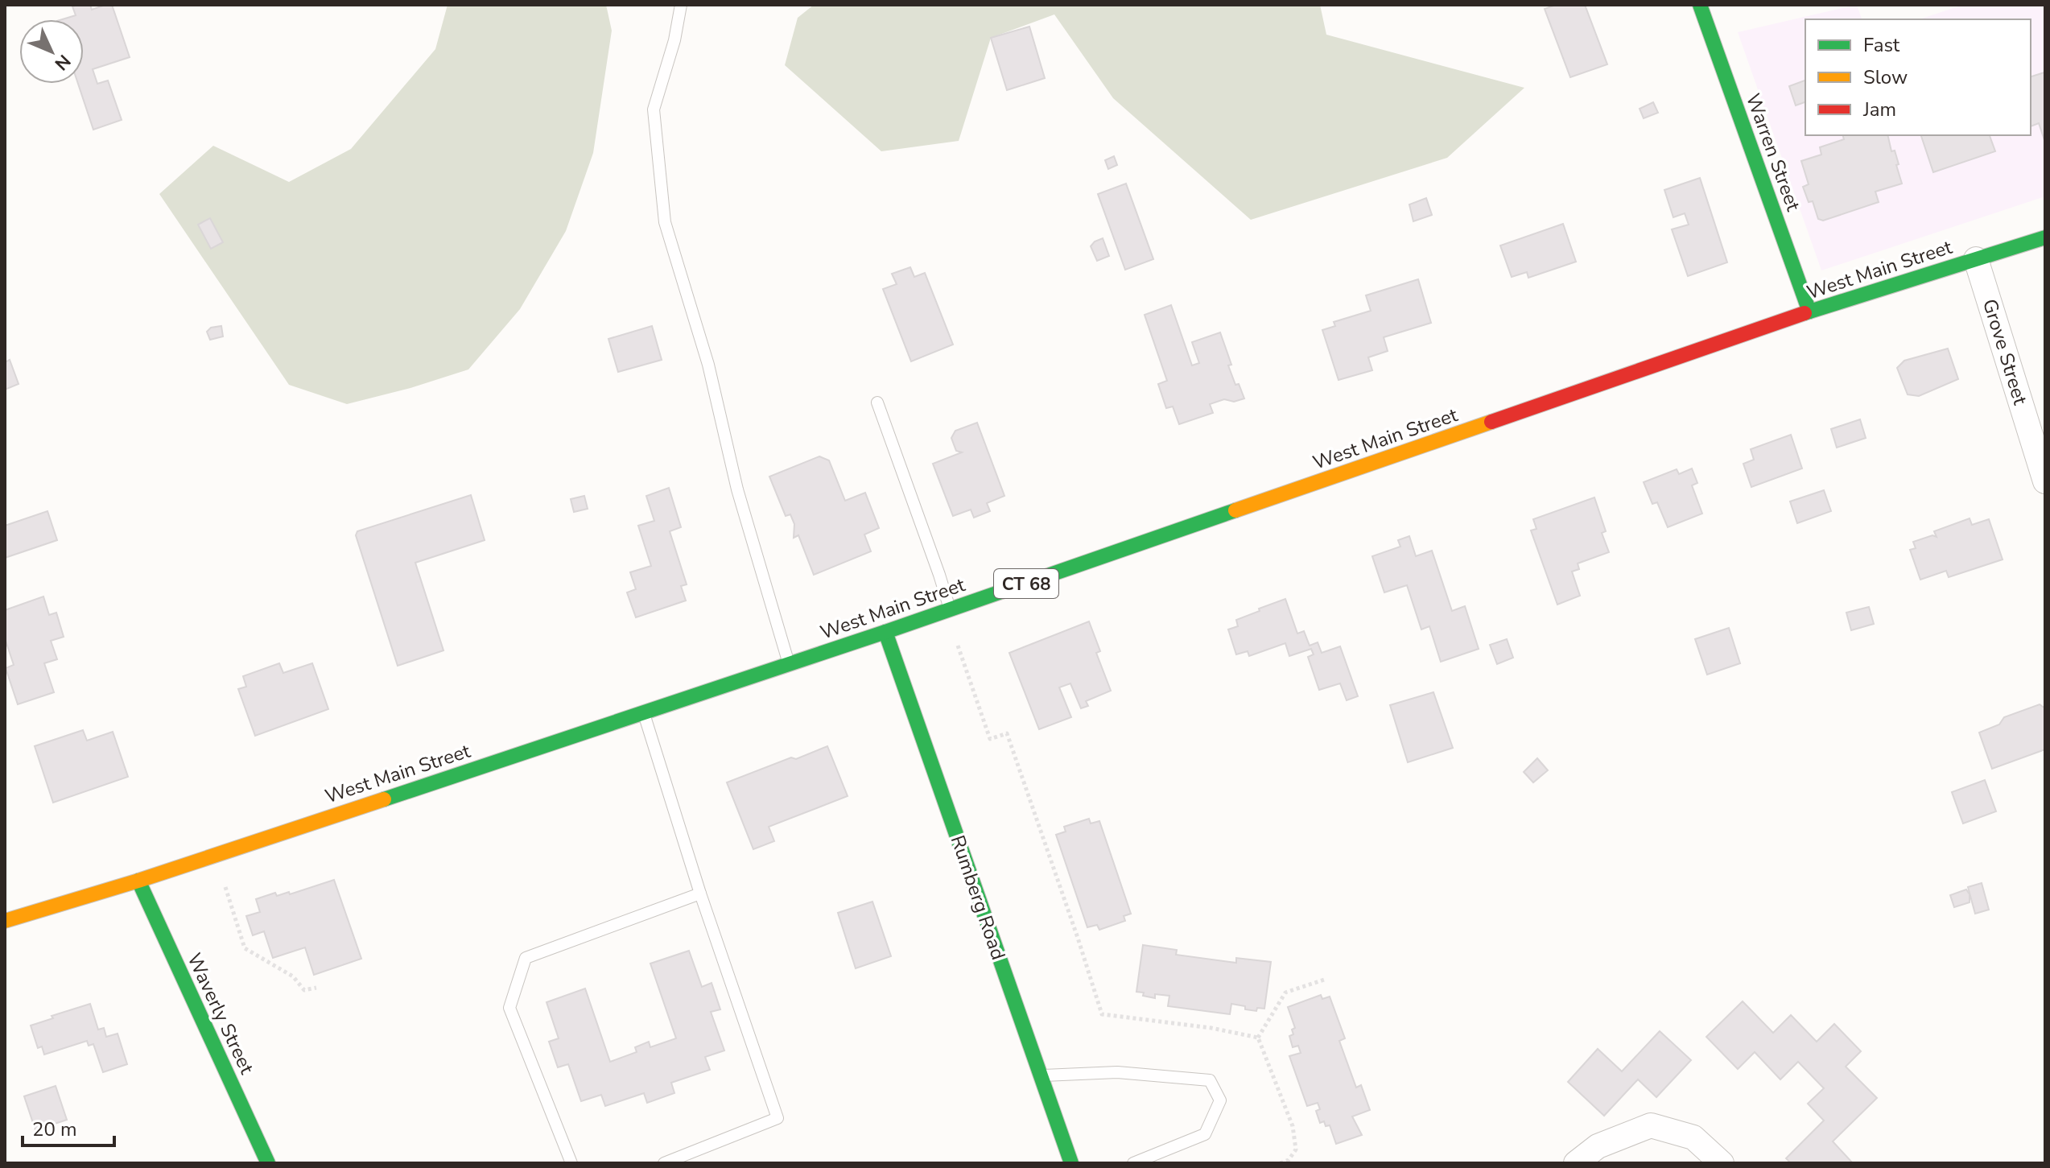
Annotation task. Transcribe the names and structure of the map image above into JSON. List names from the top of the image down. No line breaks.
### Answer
{"streets":{"main road":["Warren Street","West Main Street","CT 68","Rumberg Road","Waverly Street"],"street":["Grove Street"]},"crossings":[["Warren Street","West Main Street"],["West Main Street","Grove Street"],["West Main Street","Rumberg Road"],["West Main Street","Waverly Street"]],"legend":["Fast","Slow","Jam"],"scale_bar":"20 m","north":"bottom right"}
